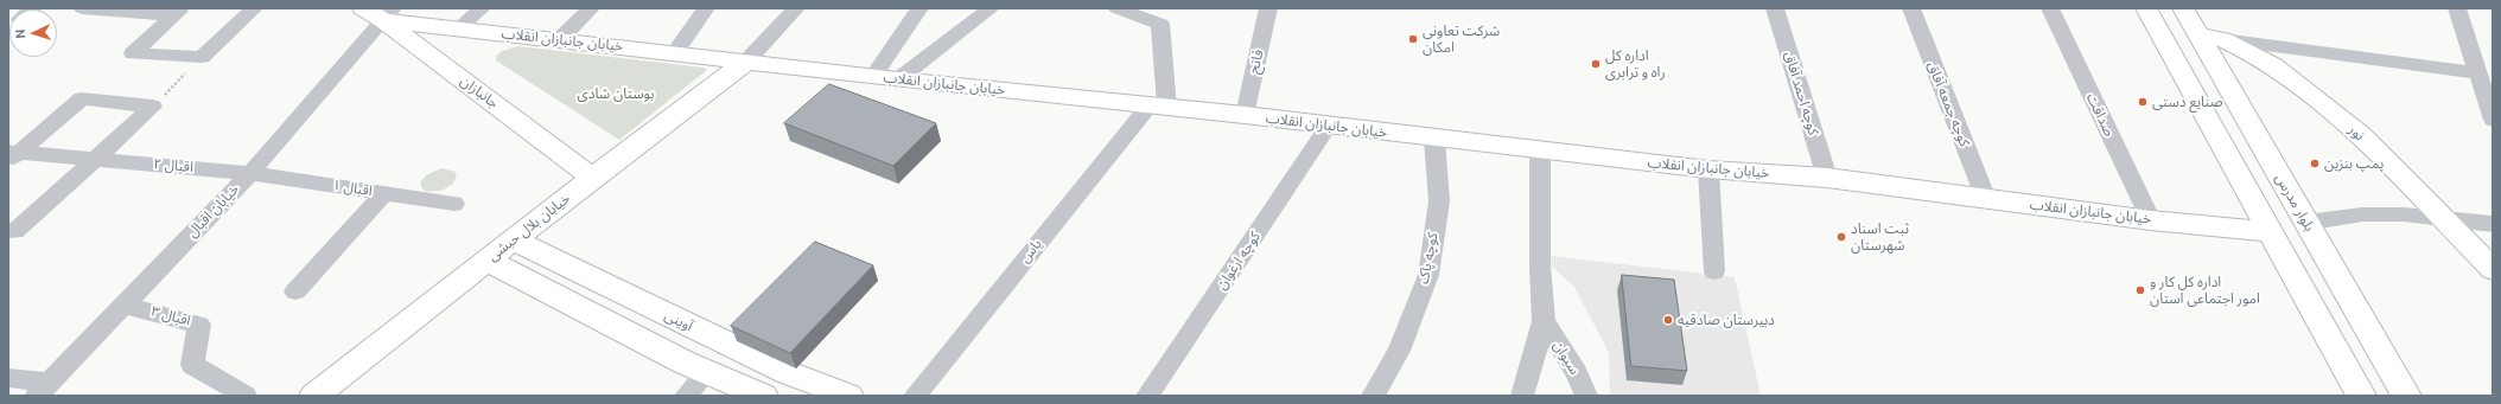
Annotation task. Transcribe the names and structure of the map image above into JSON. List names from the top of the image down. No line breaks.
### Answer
{"streets":{"street":["خیابان جانبازان انقلاب","فاتح","جانبازان","کوچه احمد آفاق","کوچه جمعه آفاق","صداقت","نور","اقبال ۲","اقبال ۱","بلوار مدرس","خیابان اقبال","خیابان بلال حبشی","یاس","کوچه پاک","کوچه ارغوان","اقبال ۳","آوینی","سیوان"]},"crossings":[["خیابان جانبازان انقلاب","فاتح"],["خیابان جانبازان انقلاب","جانبازان"],["خیابان جانبازان انقلاب","کوچه احمد آفاق"],["خیابان جانبازان انقلاب","کوچه جمعه آفاق"],["خیابان جانبازان انقلاب","صداقت"],["خیابان جانبازان انقلاب","خیابان اقبال"],["خیابان جانبازان انقلاب","خیابان بلال حبشی"],["خیابان جانبازان انقلاب","یاس"],["خیابان جانبازان انقلاب","کوچه پاک"],["خیابان جانبازان انقلاب","کوچه ارغوان"],["جانبازان","خیابان اقبال"],["جانبازان","خیابان بلال حبشی"],["نور","بلوار مدرس"],["اقبال ۲","اقبال ۱"],["اقبال ۲","خیابان اقبال"],["اقبال ۱","خیابان اقبال"],["خیابان اقبال","اقبال ۳"],["خیابان بلال حبشی","آوینی"]],"parks":["بوستان شادی"],"places":["شرکت تعاونی امکان","اداره کل راه و ترابری","صنایع دستی","پمپ بنزین","ثبت اسناد شهرستان","اداره کل کار و امور اجتماعی استان","دبیرستان صادقیه"],"north":"left"}
